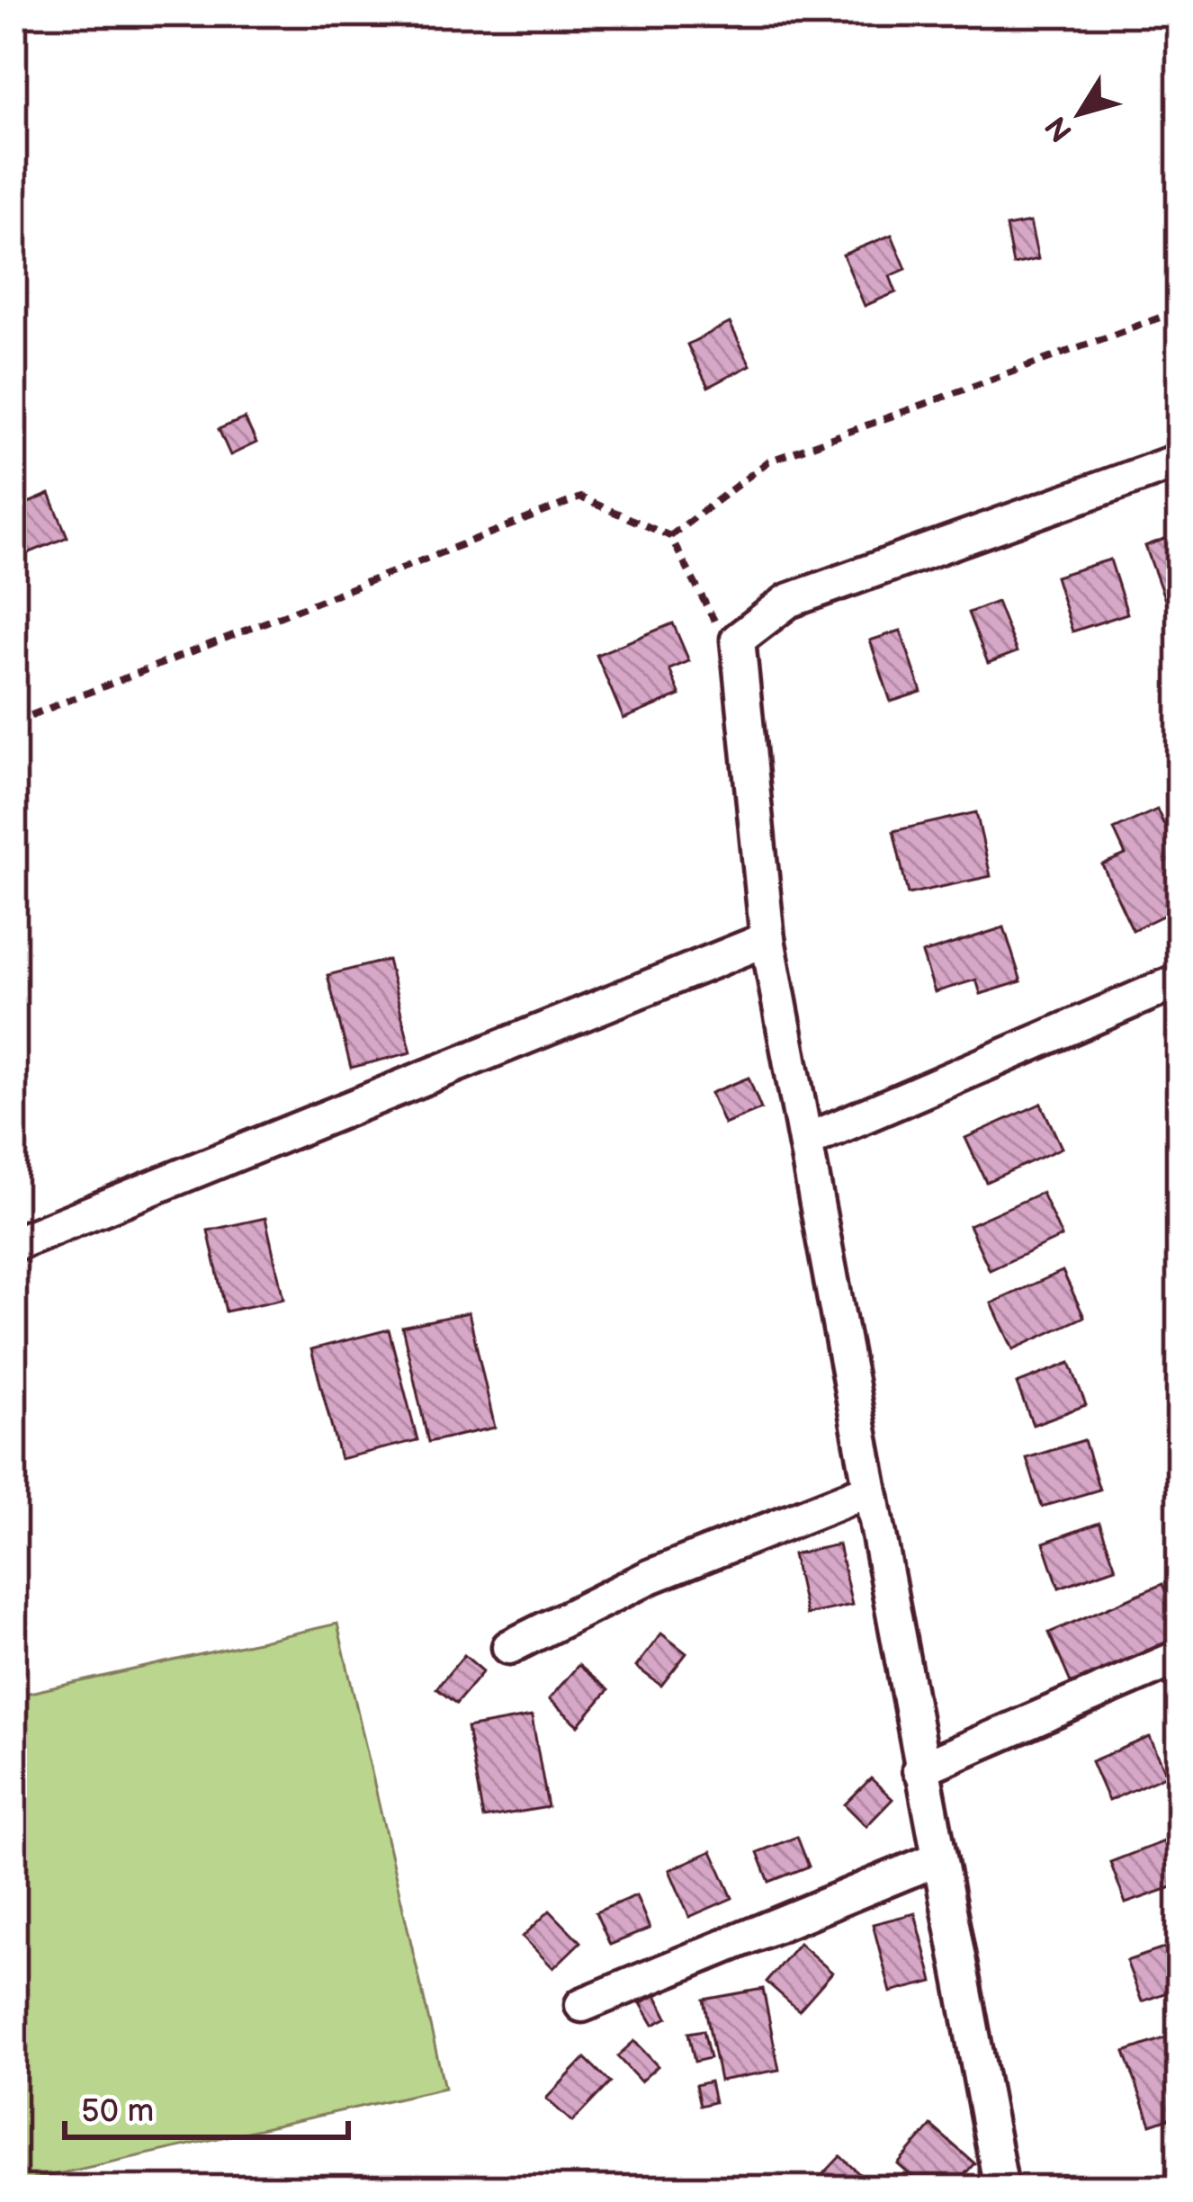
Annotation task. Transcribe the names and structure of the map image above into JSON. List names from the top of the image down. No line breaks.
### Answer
{"scale_bar":"50 m","north":"bottom left"}
